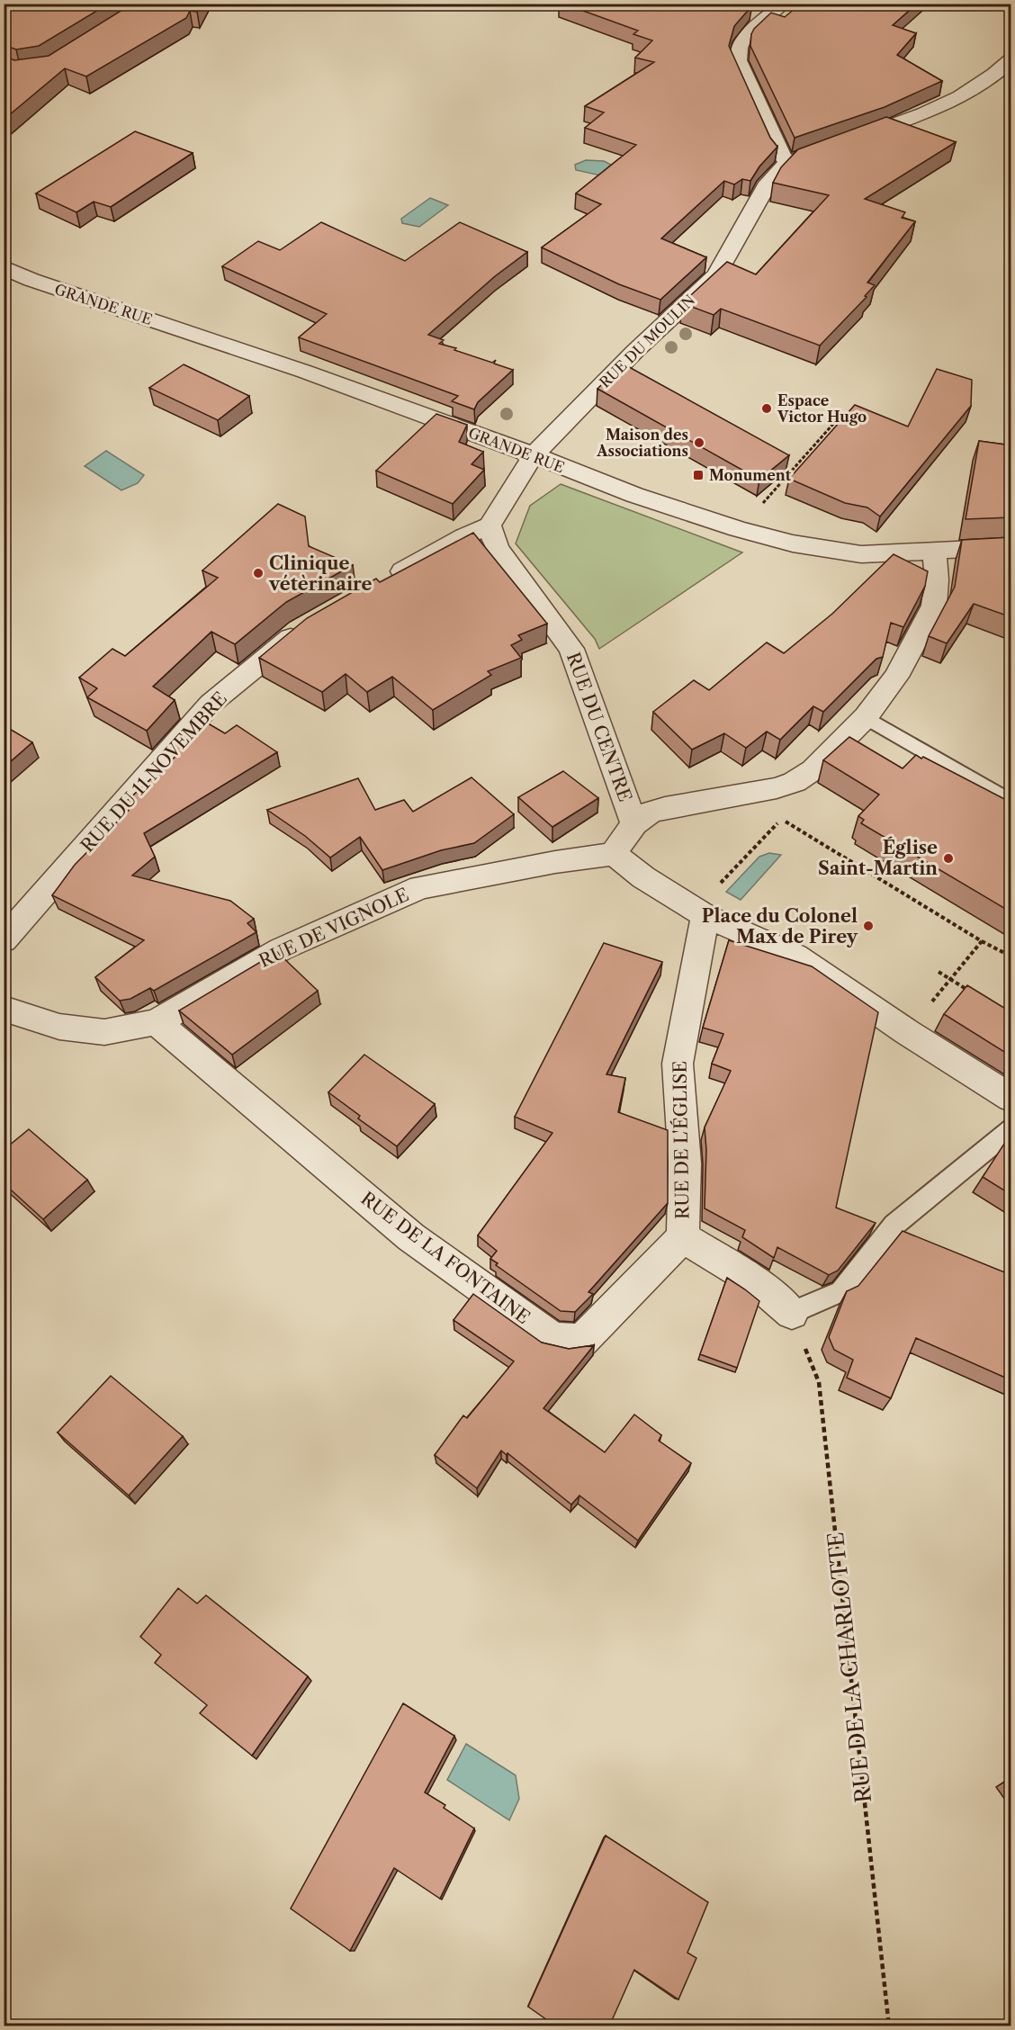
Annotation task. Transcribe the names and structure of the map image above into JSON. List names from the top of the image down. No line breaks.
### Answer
{"streets":{"street":["GRANDE RUE","RUE DU MOULIN","RUE DU CENTRE","RUE DU 11 NOVEMBRE","RUE DE VIGNOLE","RUE DE L'ÉGLISE","RUE DE LA FONTAINE"],"path":["RUE DE LA CHARLOTTE"]},"crossings":[["GRANDE RUE","RUE DU MOULIN"],["RUE DU CENTRE","RUE DE VIGNOLE"],["RUE DE VIGNOLE","RUE DE LA FONTAINE"],["RUE DE L'ÉGLISE","RUE DE LA FONTAINE"]],"places":{"other":["Espace Victor Hugo","Maison des Associations","Clinique vétèrinaire","Église Saint-Martin","Place du Colonel Max de Pirey"],"transit":["Monument"]}}
